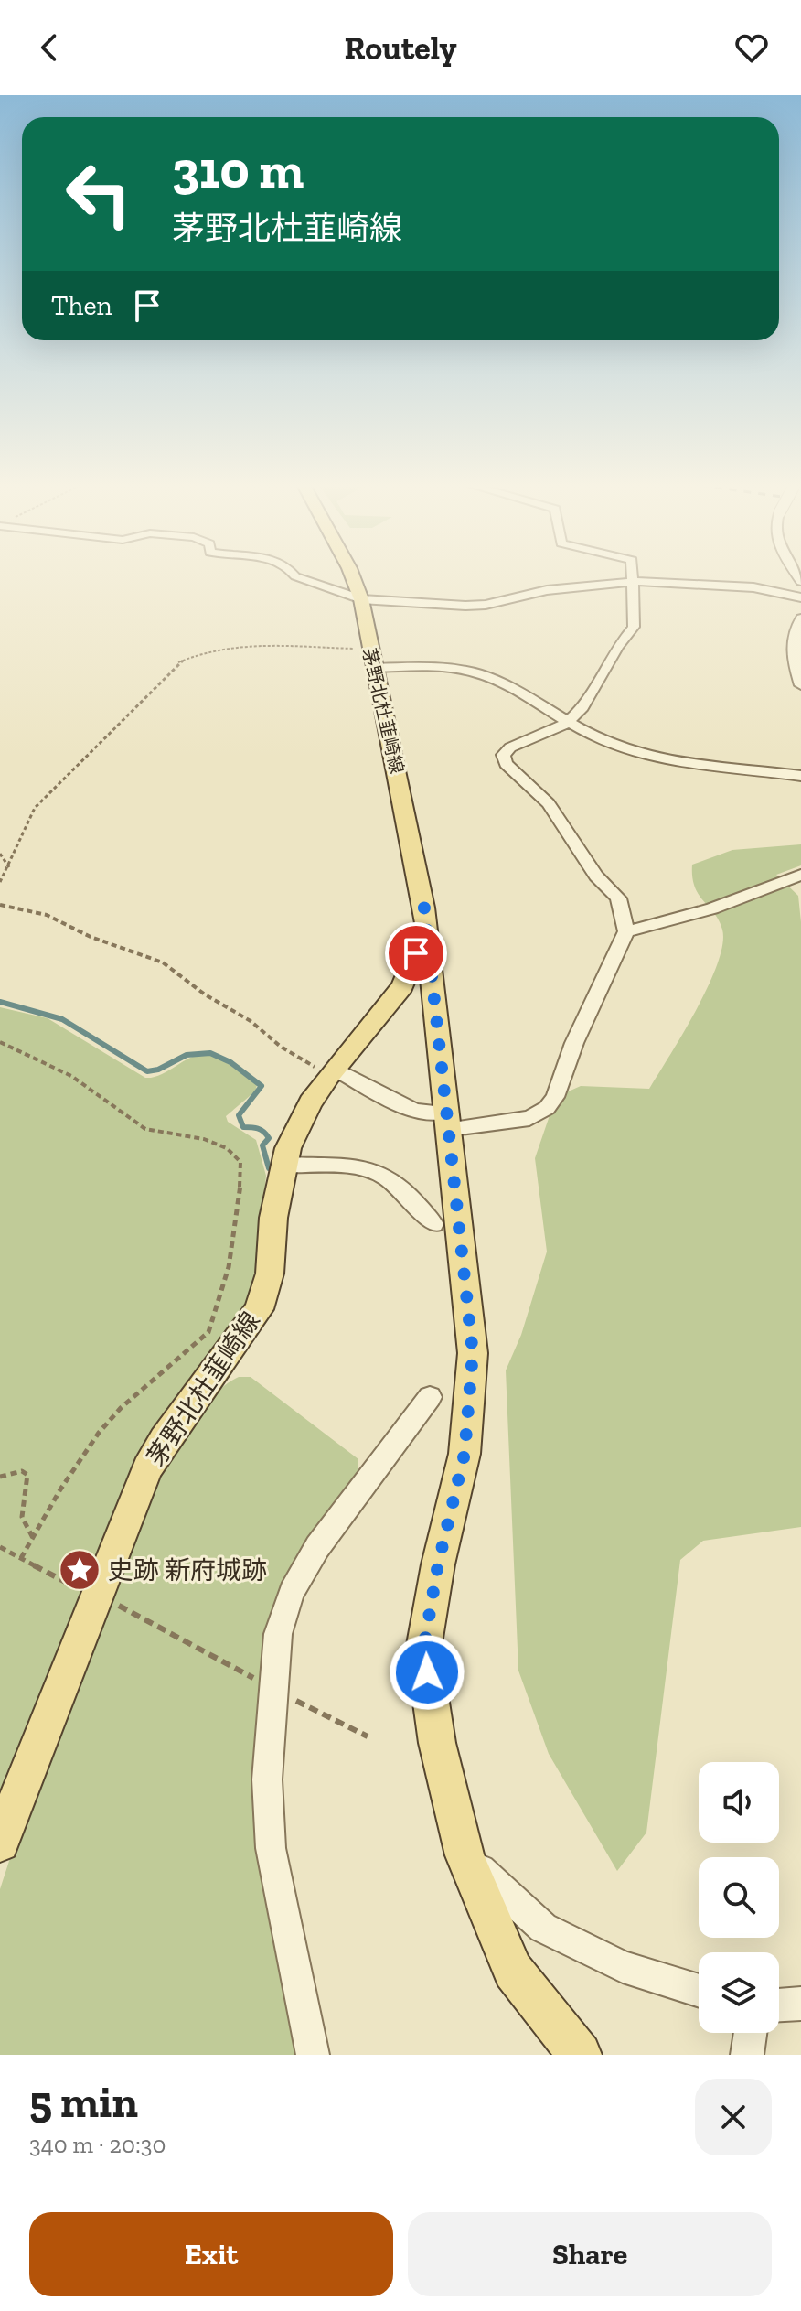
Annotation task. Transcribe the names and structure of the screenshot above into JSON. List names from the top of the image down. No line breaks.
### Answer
{"streets":{"main road":["茅野北杜韮崎線"]},"places":{"place":["史跡 新府城跡"]},"page":{"header":"Routely","turn":["310 m","茅野北杜韮崎線"],"then":"Then","heading":["5 min","340 m · 20:30"],"buttons":["Exit","Share"]}}
